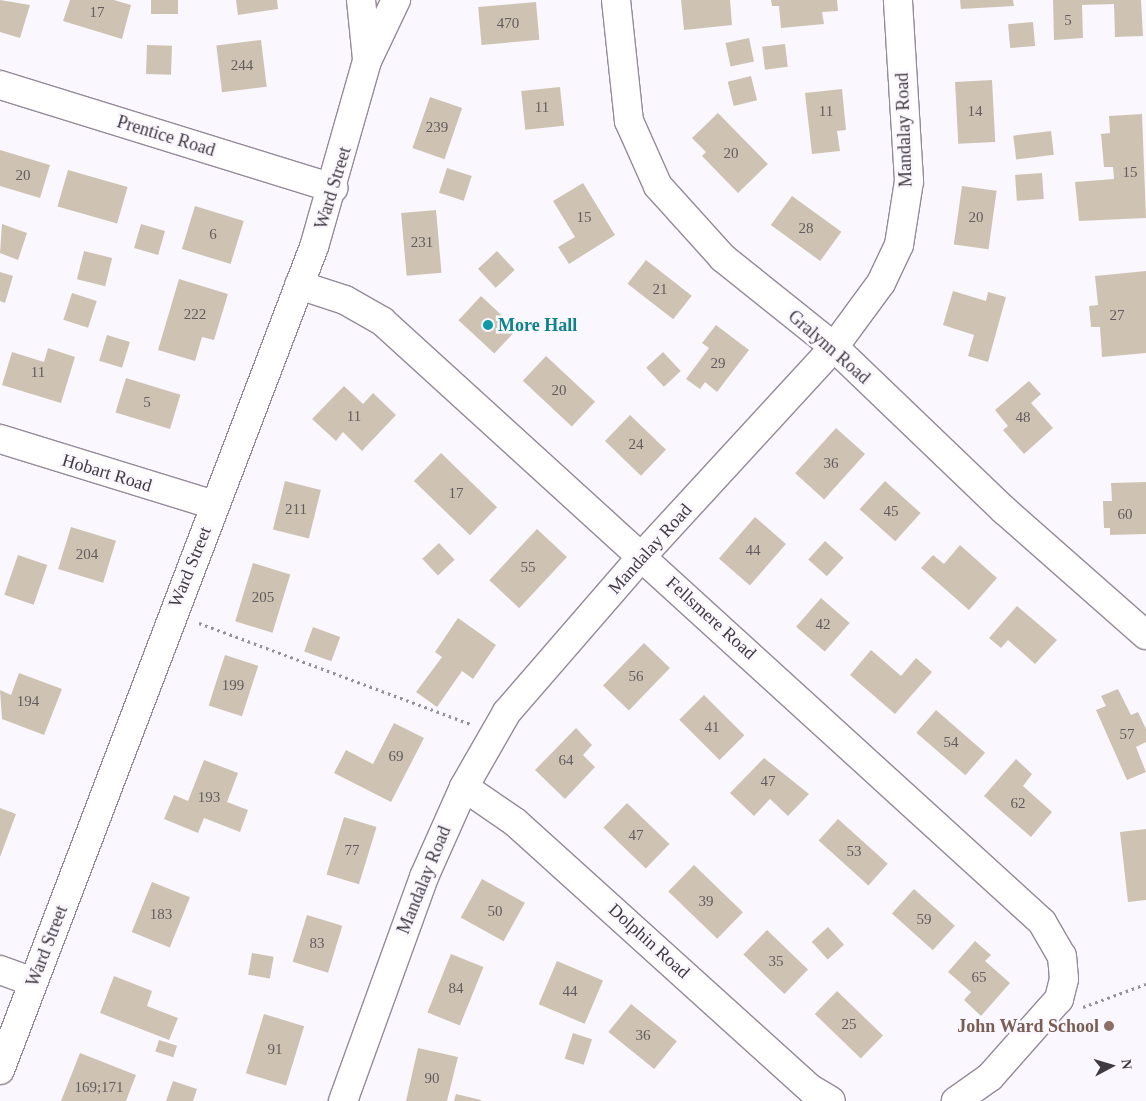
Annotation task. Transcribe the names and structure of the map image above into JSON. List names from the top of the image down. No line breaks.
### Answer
{"streets":{"street":["Mandalay Road","Prentice Road","Ward Street","Gralynn Road","Hobart Road","Fellsmere Road","Dolphin Road"]},"crossings":[["Mandalay Road","Gralynn Road"],["Mandalay Road","Fellsmere Road"],["Mandalay Road","Dolphin Road"],["Prentice Road","Ward Street"],["Ward Street","Hobart Road"],["Ward Street","Fellsmere Road"]],"places":["More Hall","John Ward School"],"house_numbers":["17","5","470","244","11","11","14","239","20","15","20","15","20","28","6","231","21","222","27","29","11","20","5","11","48","24","36","17","211","45","60","44","204","55","205","42","56","199","194","41","57","54","69","64","47","193","62","47","77","53","39","50","183","59","83","35","65","84","44","25","36","91","90","169;171"],"north":"right"}
